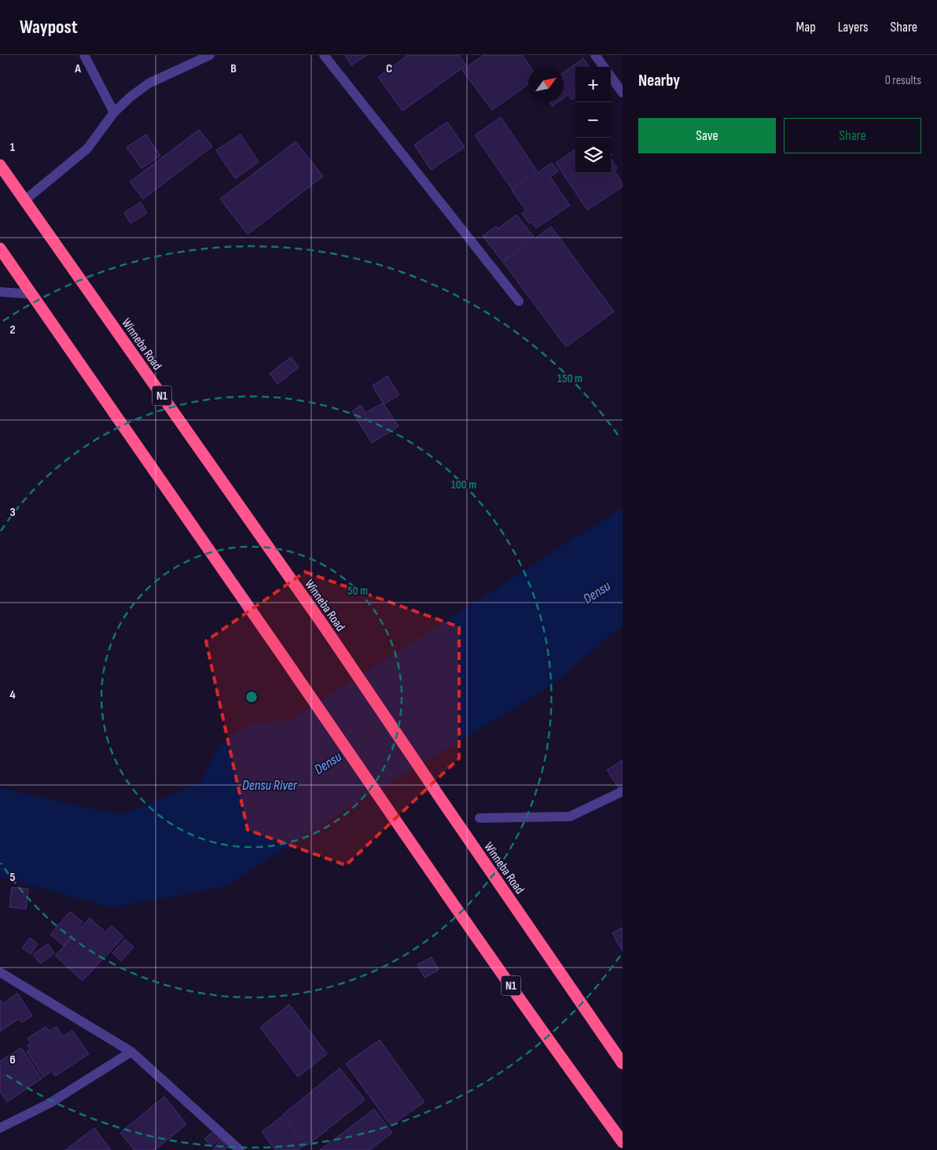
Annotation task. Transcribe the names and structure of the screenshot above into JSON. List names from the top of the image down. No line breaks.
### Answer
{"streets":{"highway":["Winneba Road","N1"]},"water":["Densu","Densu River"],"north":"top right","page":{"header":"Waypost","nav":["Map","Layers","Share"],"heading":["Nearby","0 results"],"map_buttons":["+","−"],"buttons":["Save","Share"]},"grid":{"columns":["A","B","C"],"rows":["1","2","3","4","5","6"]},"rings":["150 m","100 m","50 m"]}
